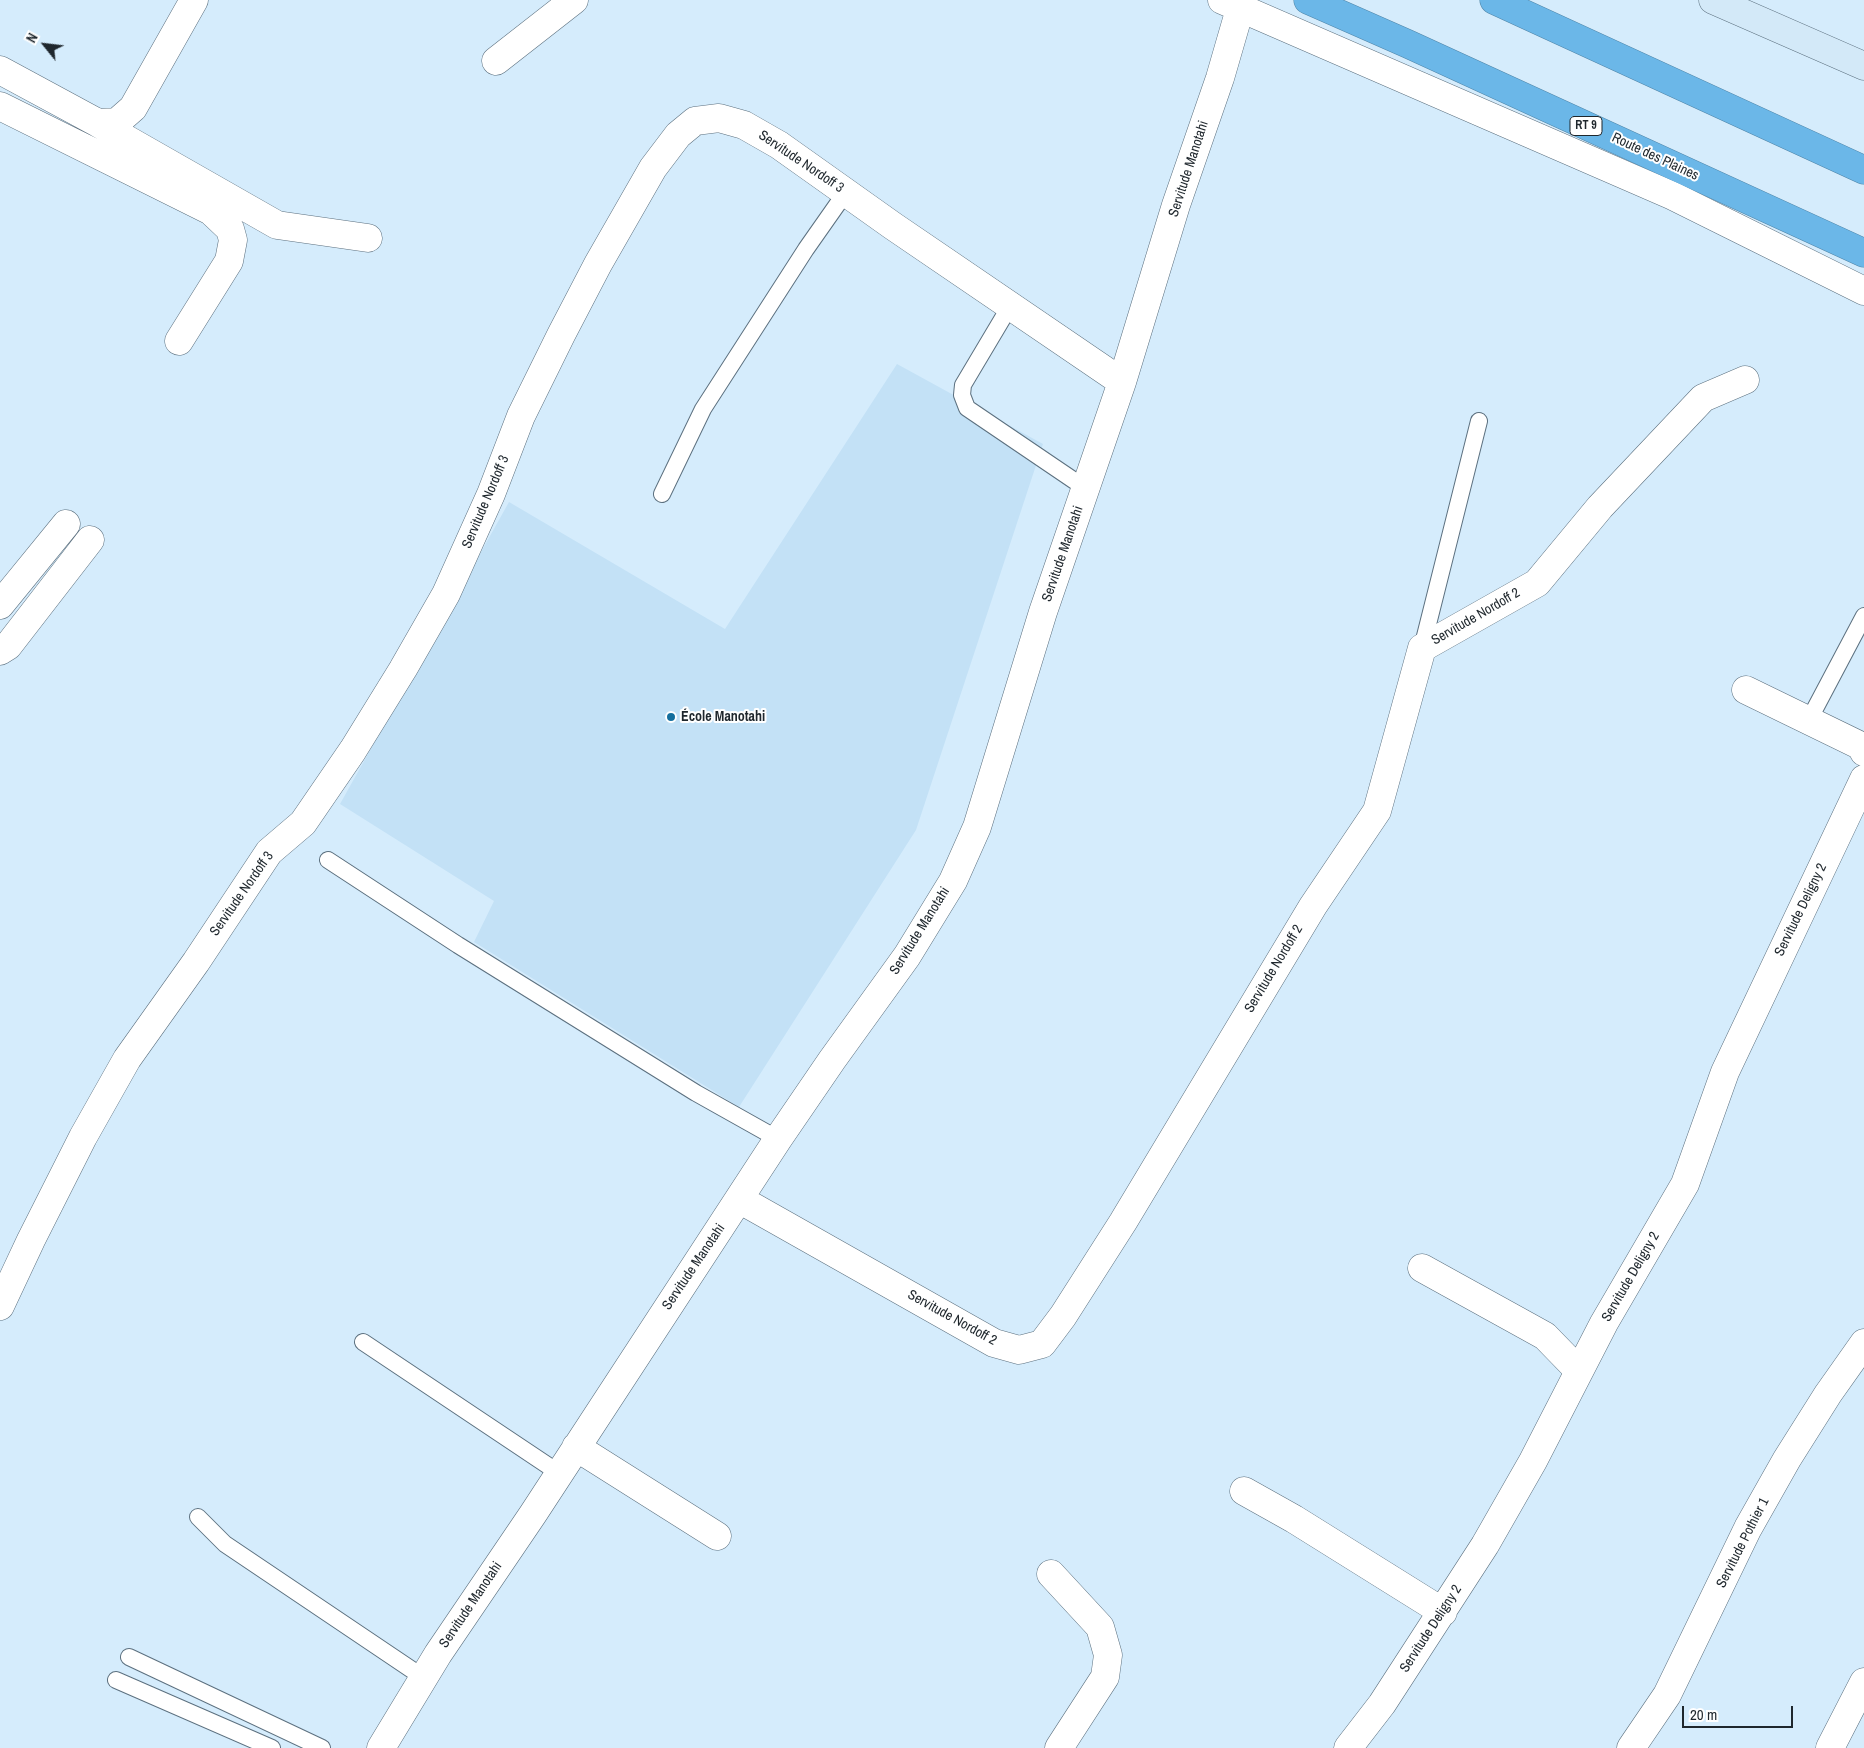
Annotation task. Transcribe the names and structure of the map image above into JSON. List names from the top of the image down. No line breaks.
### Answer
{"streets":{"highway":["RT 9","Route des Plaines"],"street":["Servitude Nordoff 3","Servitude Manotahi","Servitude Nordoff 2","Servitude Deligny 2","Servitude Pothier 1"]},"crossings":[["Servitude Nordoff 3","Servitude Manotahi"],["Servitude Manotahi","Servitude Nordoff 2"]],"places":["École Manotahi"],"scale_bar":"20 m","north":"top left"}
